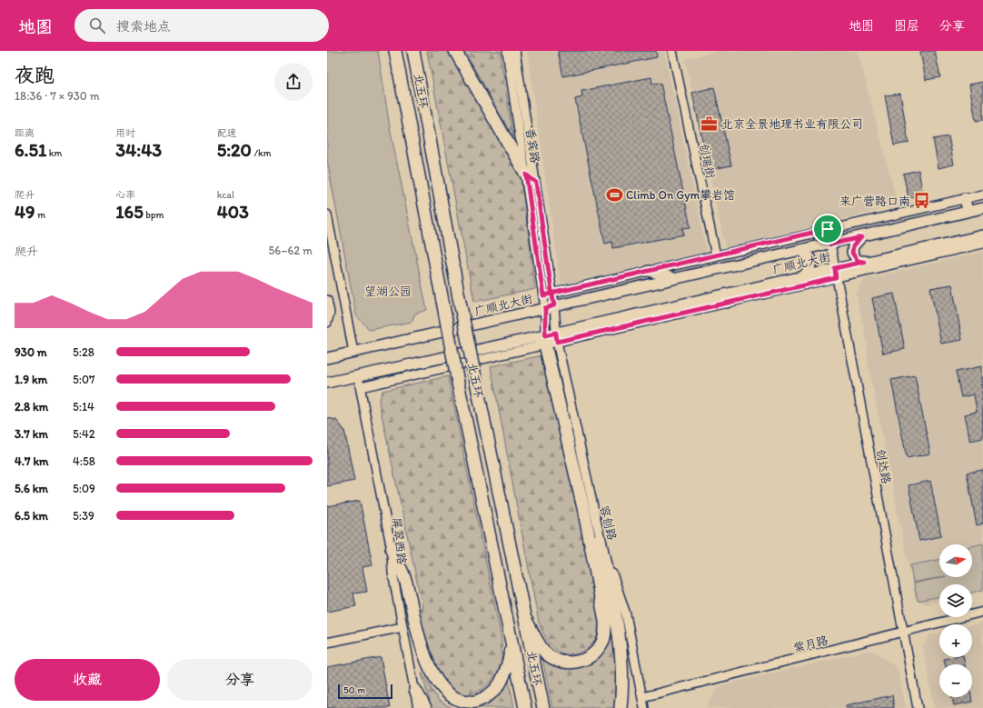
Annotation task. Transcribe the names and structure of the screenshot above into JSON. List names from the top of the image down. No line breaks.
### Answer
{"streets":{"highway":["北五环"],"main road":["广顺北大街"],"street":["香宾路","创瑞街","创达路","容创路","屏翠西路","紫月路"]},"crossings":[["香宾路","广顺北大街"],["香宾路","容创路"],["广顺北大街","创达路"],["广顺北大街","容创路"],["广顺北大街","屏翠西路"],["创达路","紫月路"],["容创路","紫月路"]],"parks":["望湖公园"],"places":{"office":["北京全景地理书业有限公司"],"sports":["Climb On Gym攀岩馆"],"bus stop":["来广营路口南"]},"scale_bar":"50 m","north":"right","page":{"header":"地图","search":"搜索地点","nav":["地图","图层","分享"],"heading":["夜跑","18:36 · 7 × 930 m"],"stats":[["距离","6.51 km"],["用时","34:43"],["配速","5:20 /km"],["爬升","49 m"],["心率","165 bpm"],["kcal","403"]],"chart":["爬升","56–62 m"],"list":[{"name":"930 m","note":"5:28"},{"name":"1.9 km","note":"5:07"},{"name":"2.8 km","note":"5:14"},{"name":"3.7 km","note":"5:42"},{"name":"4.7 km","note":"4:58"},{"name":"5.6 km","note":"5:09"},{"name":"6.5 km","note":"5:39"}],"map_buttons":["+","−"],"buttons":["收藏","分享"],"scale":"50 m"}}
